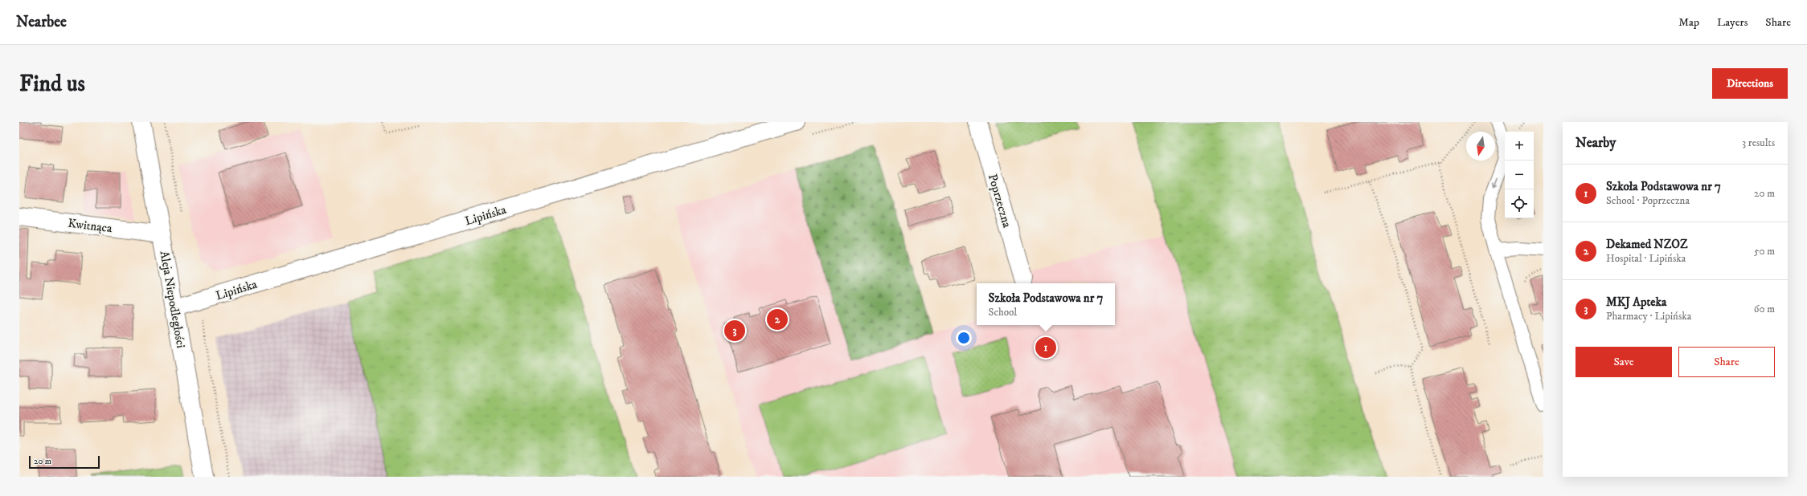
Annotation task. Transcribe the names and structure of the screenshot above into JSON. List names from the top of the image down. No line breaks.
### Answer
{"streets":{"street":["Poprzeczna","Lipińska","Kwitnąca","Aleja Niepodległości"]},"crossings":[["Lipińska","Aleja Niepodległości"],["Kwitnąca","Aleja Niepodległości"]],"scale_bar":"20 m","north":"bottom","page":{"header":"Nearbee","nav":["Map","Layers","Share"],"buttons":["Directions",["Save","Share"]],"title":"Find us","heading":["Nearby","3 results"],"map_buttons":["+","−"],"list":[{"mark":"1","name":"Szkoła Podstawowa nr 7","note":"School · Poprzeczna","value":"20 m"},{"mark":"2","name":"Dekamed NZOZ","note":"Hospital · Lipińska","value":"50 m"},{"mark":"3","name":"MKJ Apteka","note":"Pharmacy · Lipińska","value":"60 m"}],"popup":["Szkoła Podstawowa nr 7","School"],"pins":["2","3","1"],"scale":"20 m"}}
